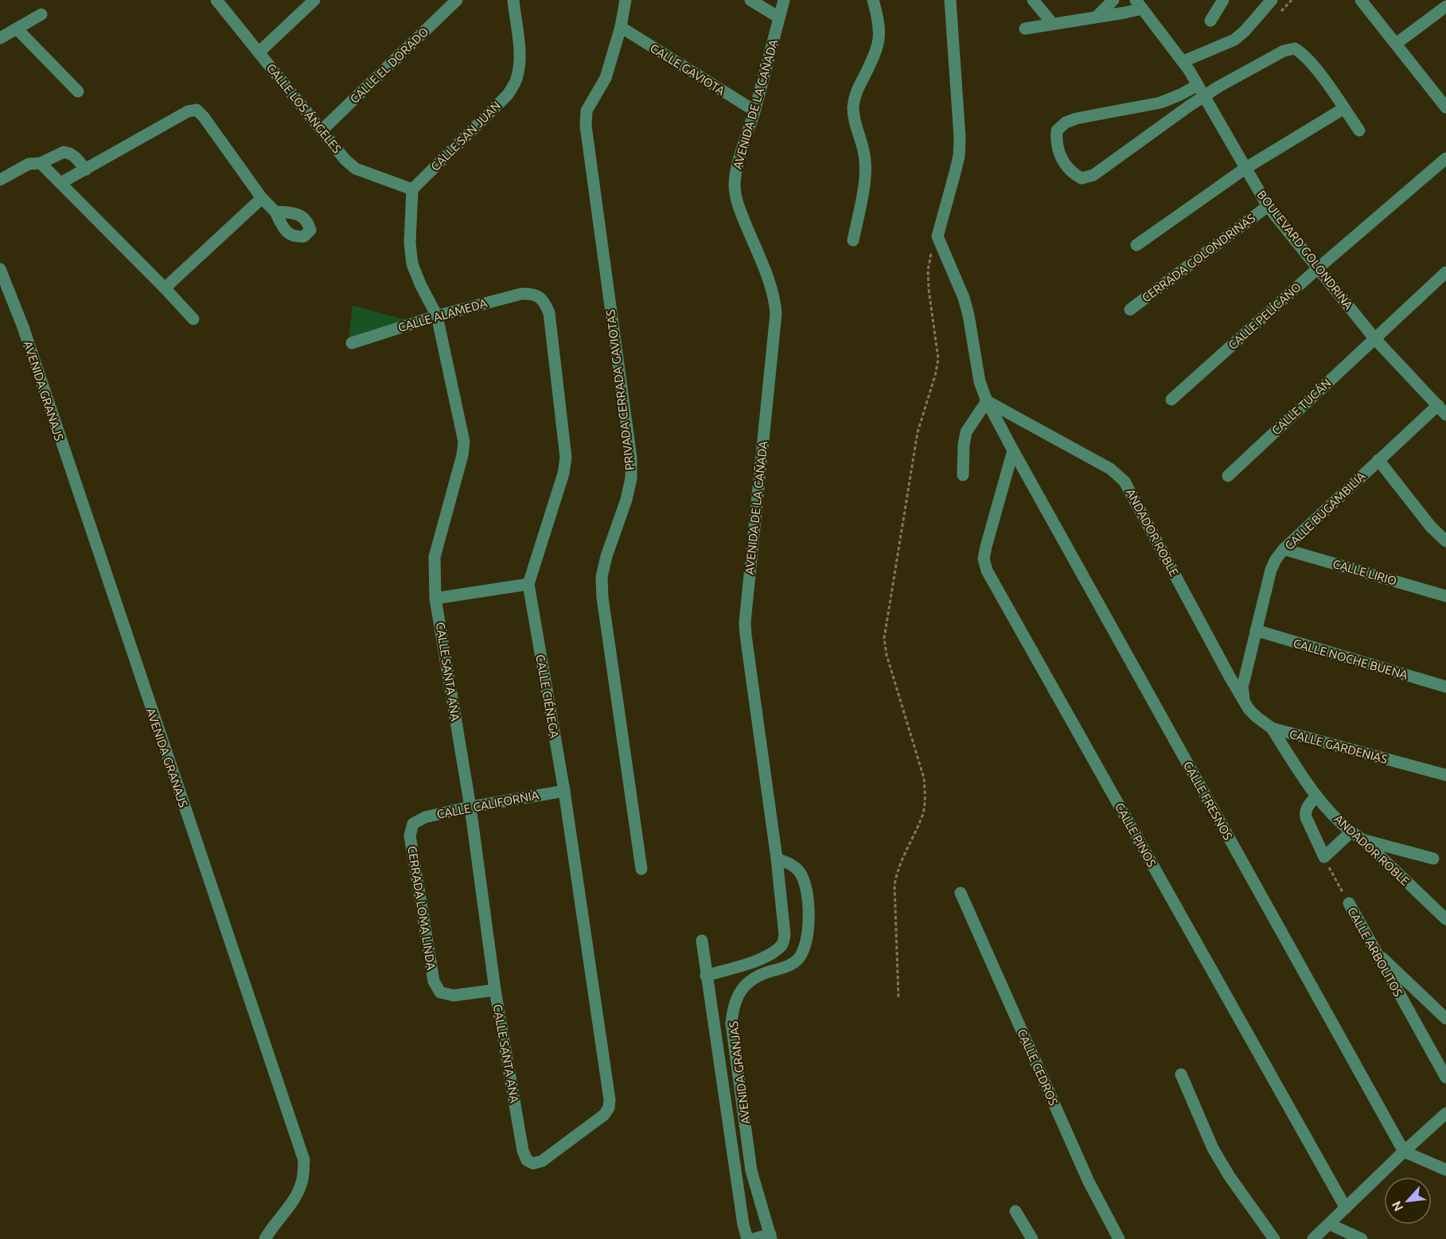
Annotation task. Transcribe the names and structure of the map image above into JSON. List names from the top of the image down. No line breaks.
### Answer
{"streets":{"street":["CALLE EL DORADO","CALLE GAVIOTA","AVENIDA DE LA CAÑADA","CALLE LOS ÁNGELES","CALLE SAN JUAN","BOULEVARD GOLONDRINA","CERRADA GOLONDRINAS","CALLE ALAMEDA","CALLE PELÍCANO","PRIVADA CERRADA GAVIOTAS","AVENIDA GRANAJS","CALLE TUCÁN","CALLE BUGAMBILIA","ANDADOR ROBLE","CALLE LIRIO","CALLE NOCHE BUENA","CALLE SANTA ANA","CALLE CIÉNEGA","CALLE GARDENIAS","CALLE FRESNOS","CALLE CALIFORNIA","CALLE PINOS","CERRADA LOMA LINDA","CALLE ARBOLITOS","CALLE CEDROS","AVENIDA GRANJAS"]},"crossings":[["CALLE EL DORADO","CALLE LOS ÁNGELES"],["CALLE GAVIOTA","AVENIDA DE LA CAÑADA"],["CALLE GAVIOTA","PRIVADA CERRADA GAVIOTAS"],["AVENIDA DE LA CAÑADA","AVENIDA GRANJAS"],["CALLE LOS ÁNGELES","CALLE SAN JUAN"],["CALLE LOS ÁNGELES","CALLE SANTA ANA"],["CALLE SAN JUAN","CALLE SANTA ANA"],["BOULEVARD GOLONDRINA","CERRADA GOLONDRINAS"],["BOULEVARD GOLONDRINA","CALLE PELÍCANO"],["BOULEVARD GOLONDRINA","CALLE TUCÁN"],["BOULEVARD GOLONDRINA","CALLE BUGAMBILIA"],["CALLE ALAMEDA","CALLE SANTA ANA"],["CALLE ALAMEDA","CALLE CIÉNEGA"],["CALLE BUGAMBILIA","ANDADOR ROBLE"],["CALLE BUGAMBILIA","CALLE LIRIO"],["CALLE BUGAMBILIA","CALLE NOCHE BUENA"],["CALLE BUGAMBILIA","CALLE GARDENIAS"],["ANDADOR ROBLE","CALLE GARDENIAS"],["ANDADOR ROBLE","CALLE FRESNOS"],["CALLE SANTA ANA","CALLE CIÉNEGA"],["CALLE SANTA ANA","CALLE CALIFORNIA"],["CALLE SANTA ANA","CERRADA LOMA LINDA"],["CALLE CIÉNEGA","CALLE CALIFORNIA"],["CALLE FRESNOS","CALLE PINOS"],["CALLE CALIFORNIA","CERRADA LOMA LINDA"]],"north":"bottom left"}
